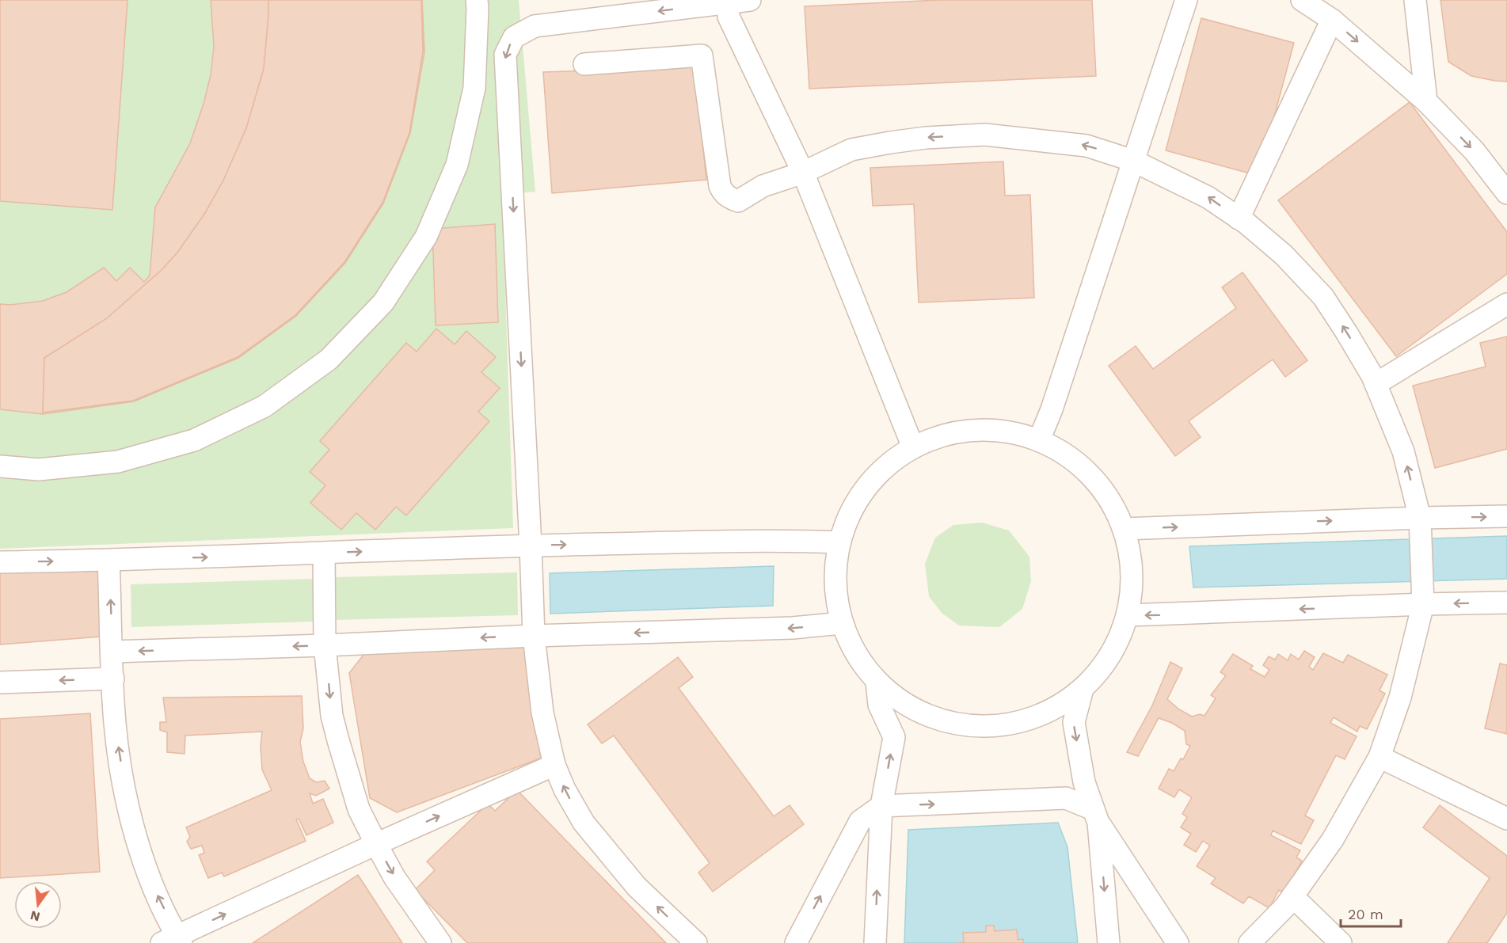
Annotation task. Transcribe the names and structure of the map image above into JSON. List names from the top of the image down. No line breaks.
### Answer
{"scale_bar":"20 m","north":"bottom"}
